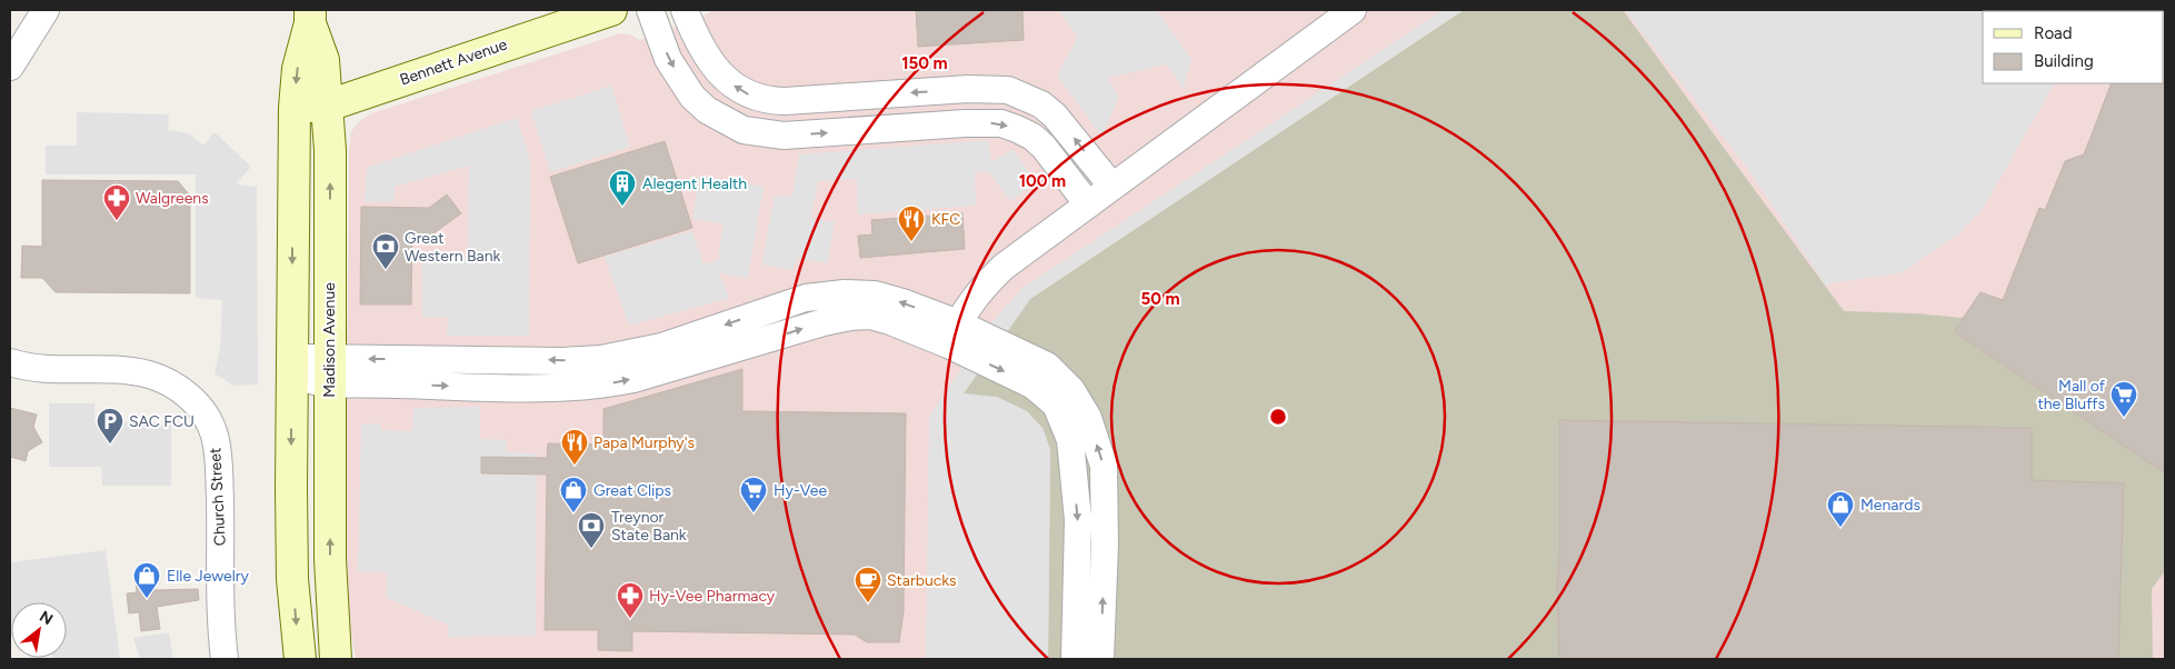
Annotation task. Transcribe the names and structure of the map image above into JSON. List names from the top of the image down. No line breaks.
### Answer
{"streets":{"main road":["Bennett Avenue","Madison Avenue"],"street":["Church Street"]},"crossings":[["Bennett Avenue","Madison Avenue"]],"places":{"building":["Alegent Health"],"pharmacy":["Walgreens","Hy-Vee Pharmacy"],"restaurant":["KFC","Papa Murphy's"],"bank":["Great Western Bank","Treynor State Bank"],"supermarket":["Mall of the Bluffs","Hy-Vee"],"parking":["SAC FCU"],"shop":["Great Clips","Menards","Elle Jewelry"],"cafe":["Starbucks"]},"legend":["Road","Building"],"north":"top right","rings":["150 m","100 m","50 m"]}
